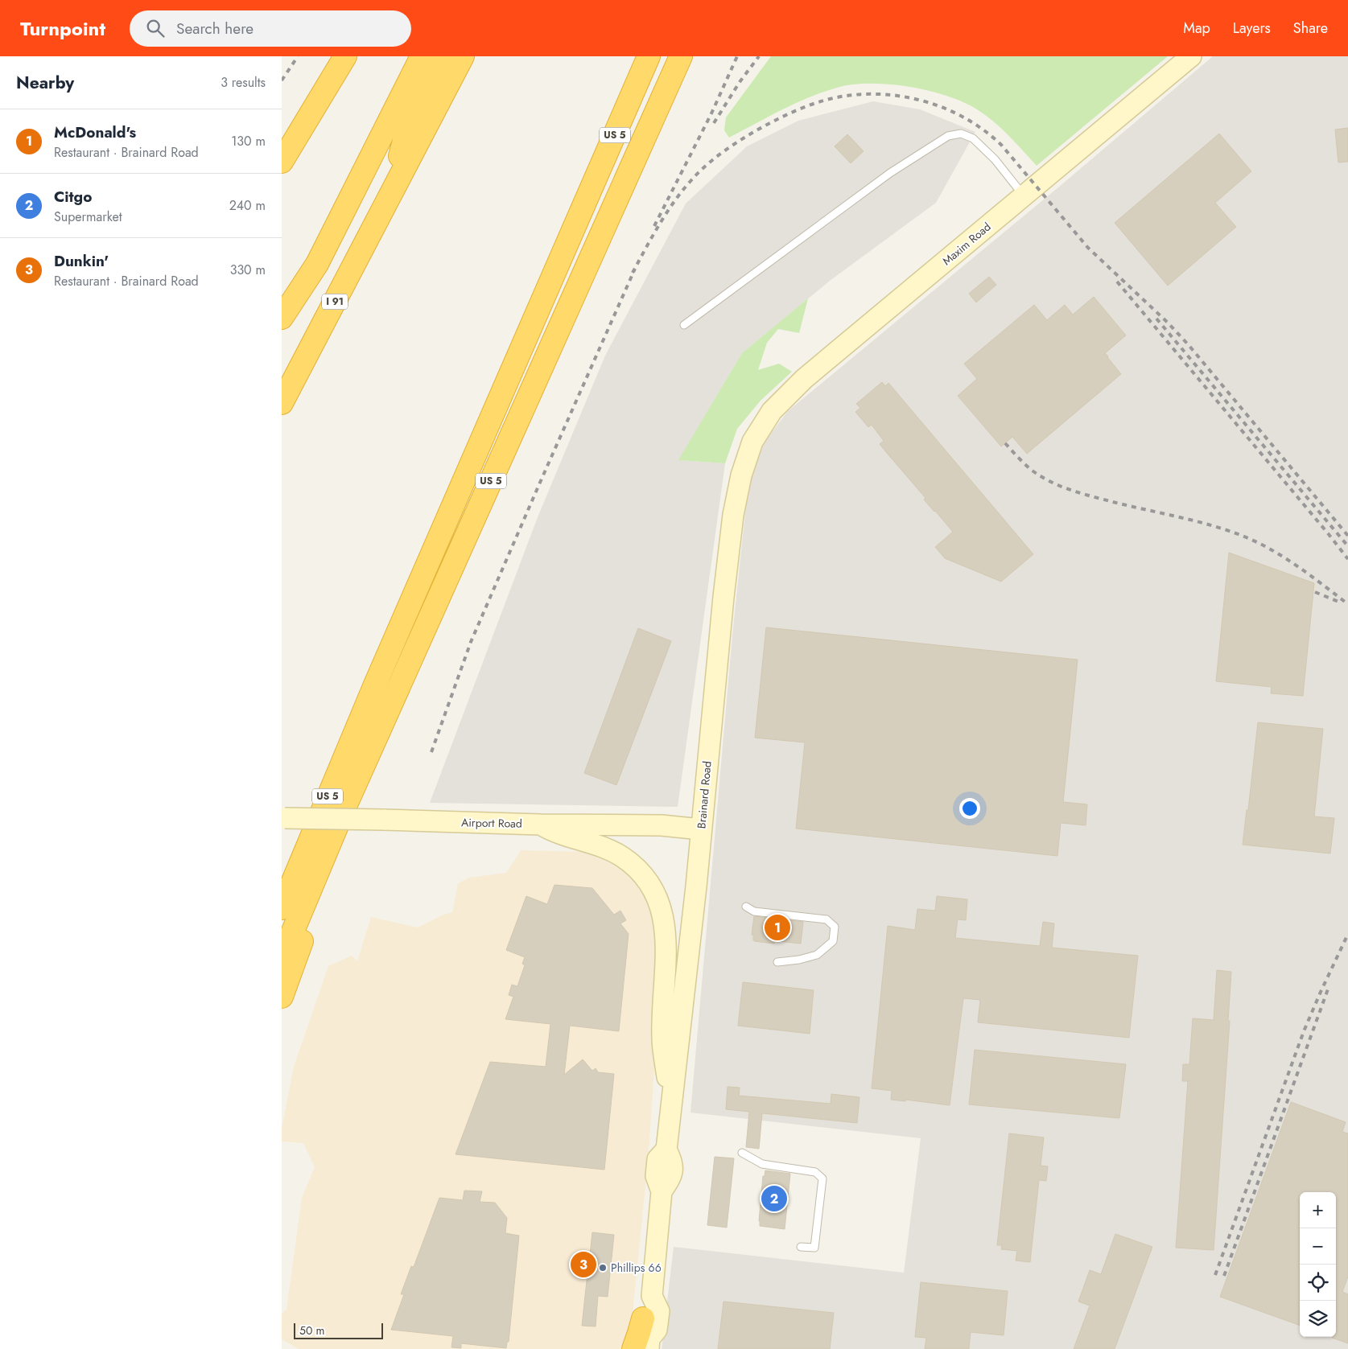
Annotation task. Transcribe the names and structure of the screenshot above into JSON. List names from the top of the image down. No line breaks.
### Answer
{"streets":{"highway":["US 5","I 91"],"main road":["Maxim Road","Brainard Road","Airport Road"]},"crossings":[["Maxim Road","Brainard Road"],["Brainard Road","Airport Road"]],"places":["Phillips 66"],"scale_bar":"50 m","page":{"header":"Turnpoint","search":"Search here","nav":["Map","Layers","Share"],"heading":["Nearby","3 results"],"list":[{"mark":"1","name":"McDonald's","note":"Restaurant · Brainard Road","value":"130 m"},{"mark":"2","name":"Citgo","note":"Supermarket","value":"240 m"},{"mark":"3","name":"Dunkin'","note":"Restaurant · Brainard Road","value":"330 m"}],"pins":["1","2","3"],"map_buttons":["+","−"],"scale":"50 m"}}
